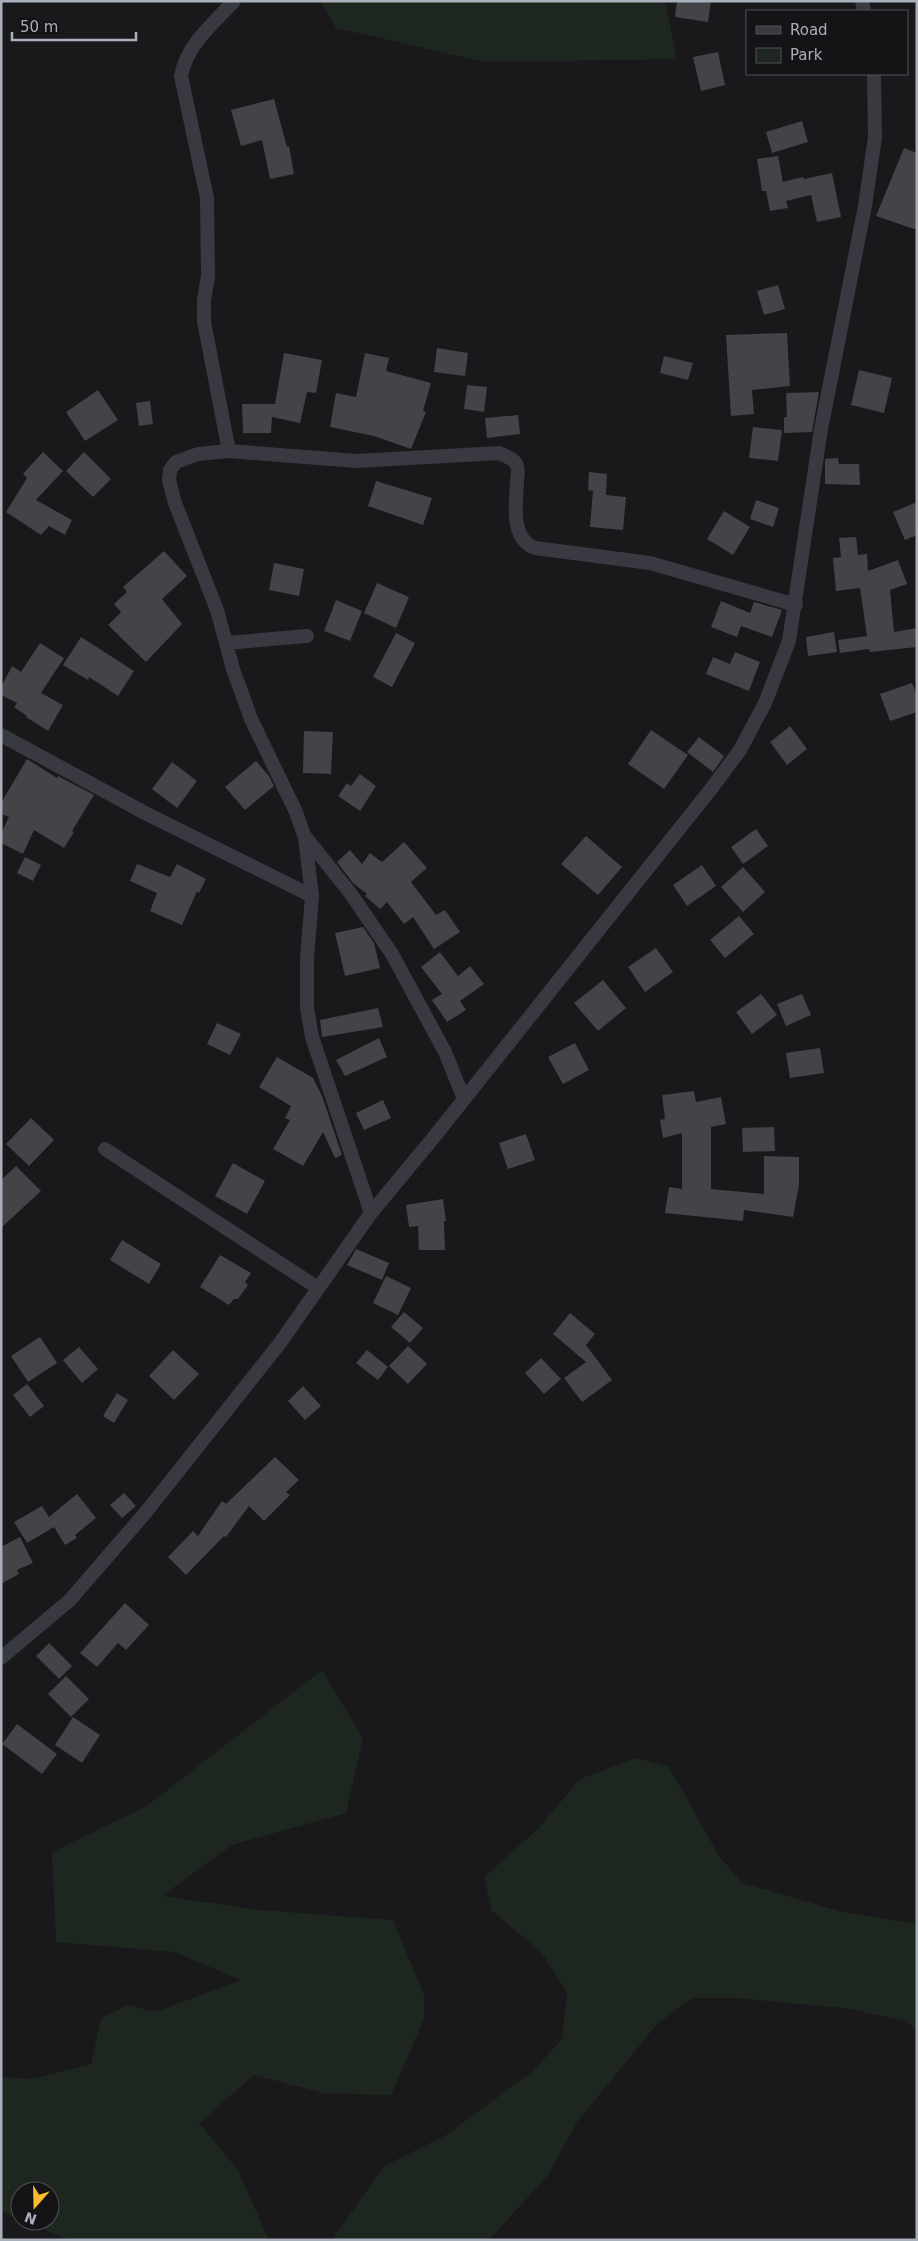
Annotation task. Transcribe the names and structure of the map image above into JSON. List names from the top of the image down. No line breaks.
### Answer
{"legend":["Road","Park"],"scale_bar":"50 m","north":"bottom"}
